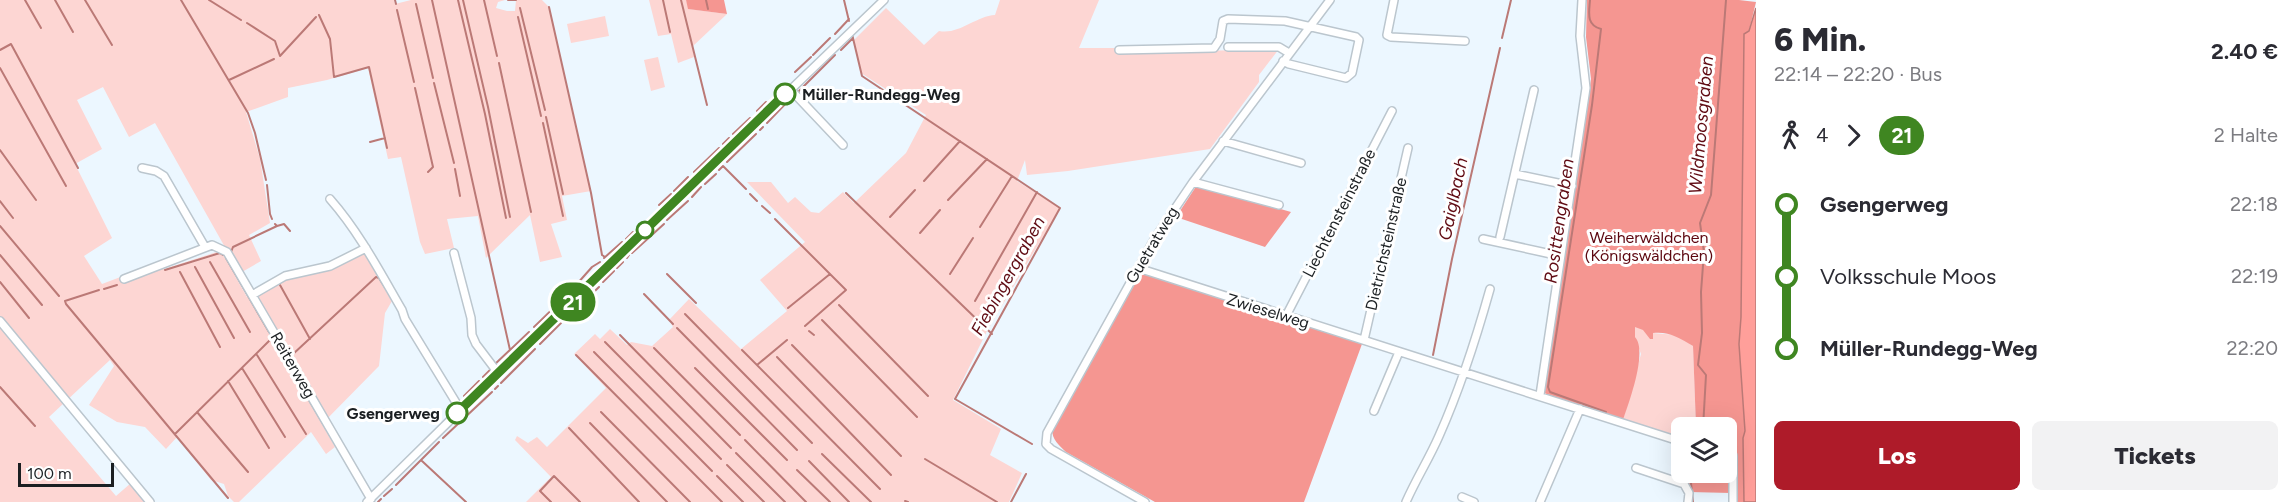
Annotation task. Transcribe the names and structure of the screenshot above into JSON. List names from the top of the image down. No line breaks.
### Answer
{"streets":{"street":["Liechtensteinstraße","Dietrichsteinstraße","Guetratweg","Zwieselweg","Reiterweg"]},"crossings":[["Liechtensteinstraße","Zwieselweg"],["Dietrichsteinstraße","Zwieselweg"],["Guetratweg","Zwieselweg"]],"water":["Wildmoosgraben","Gaiglbach","Rosittengraben","Fiebingergraben"],"parks":["Weiherwäldchen (Königswäldchen)"],"places":["Müller-Rundegg-Weg","Gsengerweg"],"lines":["bus line 21"],"scale_bar":"100 m","page":{"on_map":"21","heading":["6 Min.","22:14 – 22:20 · Bus","2.40 €"],"legs":["4","21","2 Halte"],"list":[{"name":"Gsengerweg","value":"22:18"},{"name":"Volksschule Moos","value":"22:19"},{"name":"Müller-Rundegg-Weg","value":"22:20"}],"buttons":["Los","Tickets"],"scale":"100 m"}}
